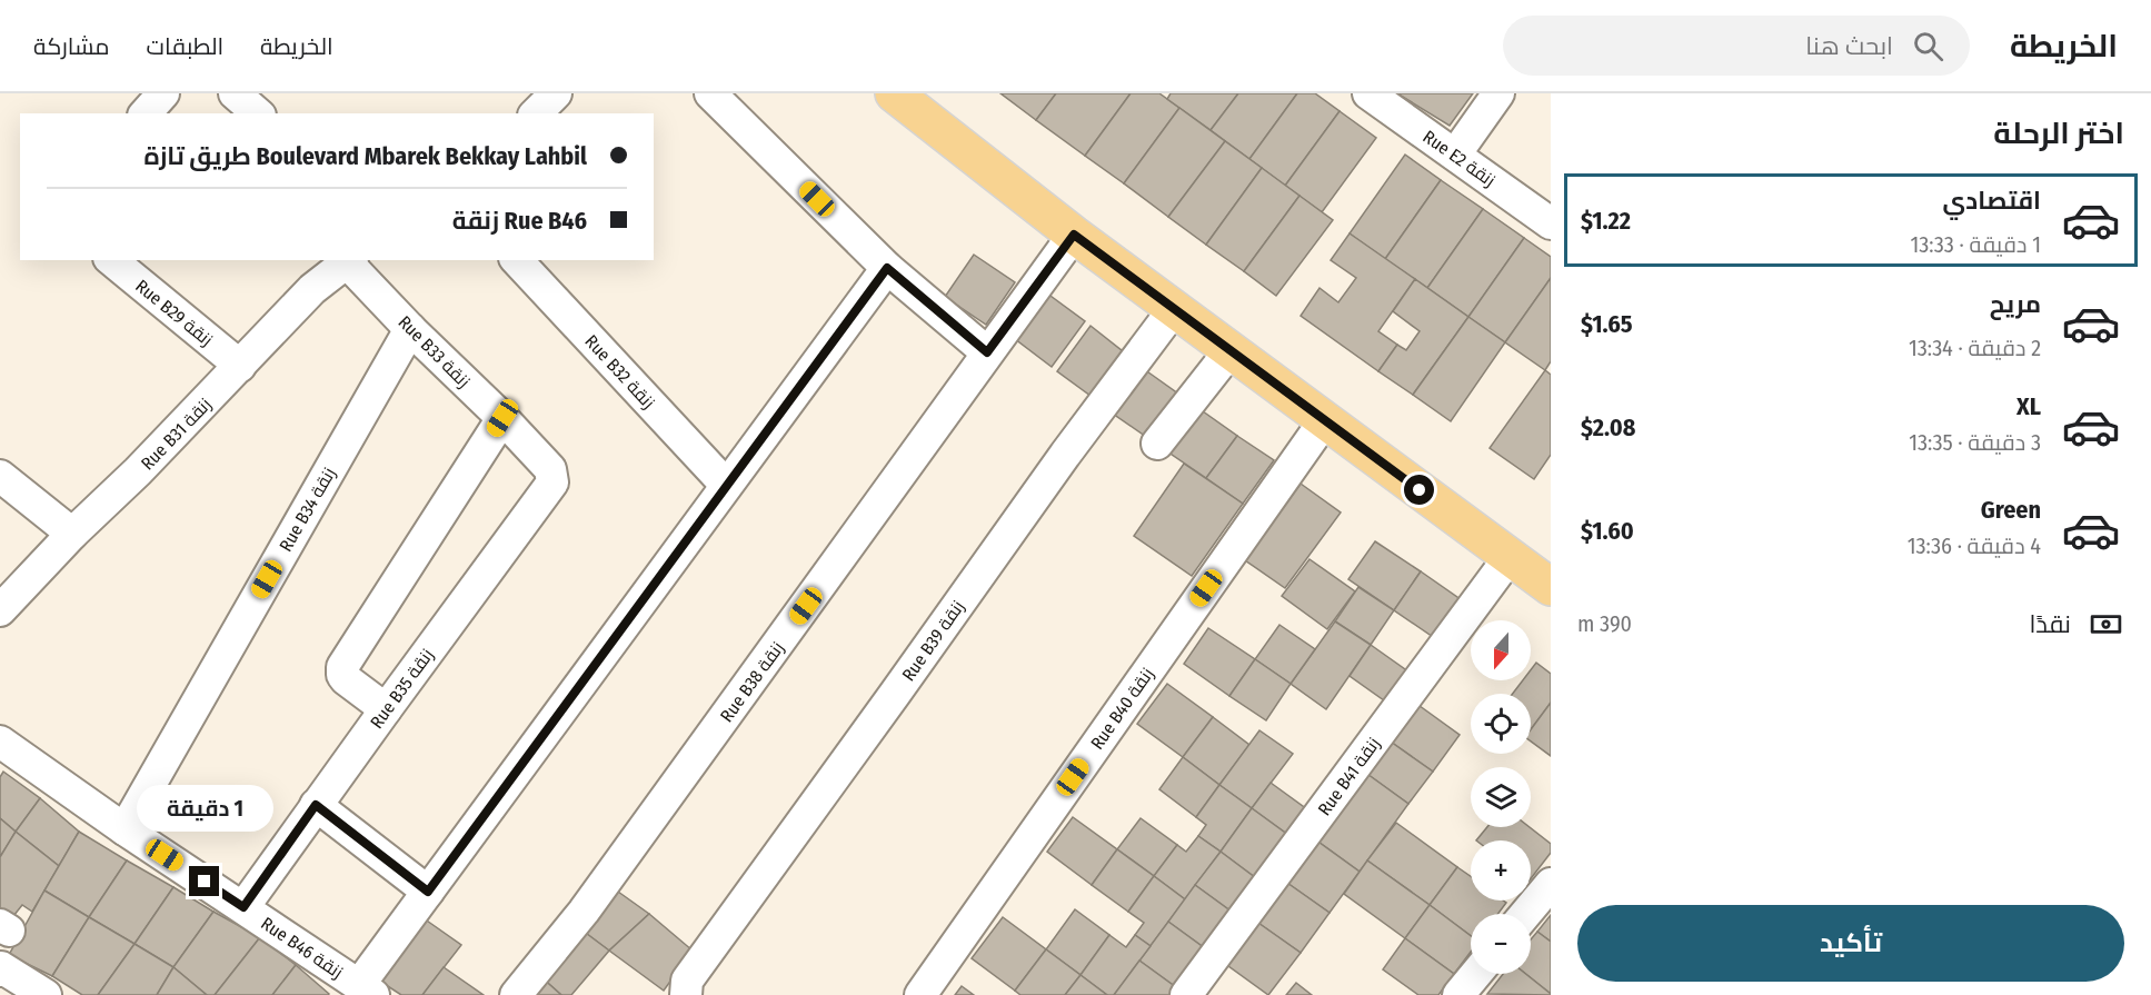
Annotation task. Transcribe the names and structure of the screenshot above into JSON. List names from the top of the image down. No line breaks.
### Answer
{"streets":{"street":["Rue E2 زنقة","Rue B29 زنقة","Rue B33 زنقة","Rue B32 زنقة","Rue B31 زنقة","Rue B34 زنقة","Rue B39 زنقة","Rue B38 زنقة","Rue B35 زنقة","Rue B40 زنقة","Rue B41 زنقة","Rue B46 زنقة"]},"crossings":[["Rue B29 زنقة","Rue B31 زنقة"],["Rue B33 زنقة","Rue B31 زنقة"],["Rue B33 زنقة","Rue B34 زنقة"],["Rue B33 زنقة","Rue B35 زنقة"],["Rue B34 زنقة","Rue B46 زنقة"],["Rue B35 زنقة","Rue B46 زنقة"]],"north":"bottom","page":{"header":"الخريطة","search":"ابحث هنا","nav":["الخريطة","الطبقات","مشاركة"],"heading":"اختر الرحلة","banner":["Boulevard Mbarek Bekkay Lahbil طريق تازة","Rue B46 زنقة"],"list":[{"name":"اقتصادي","note":"1 دقيقة · 13:33","value":"$1.22"},{"name":"مريح","note":"2 دقيقة · 13:34","value":"$1.65"},{"name":"XL","note":"3 دقيقة · 13:35","value":"$2.08"},{"name":"Green","note":"4 دقيقة · 13:36","value":"$1.60"}],"pay":["نقدًا","390 m"],"map_buttons":["+","−"],"bubble":"1 دقيقة","buttons":"تأكيد"}}
